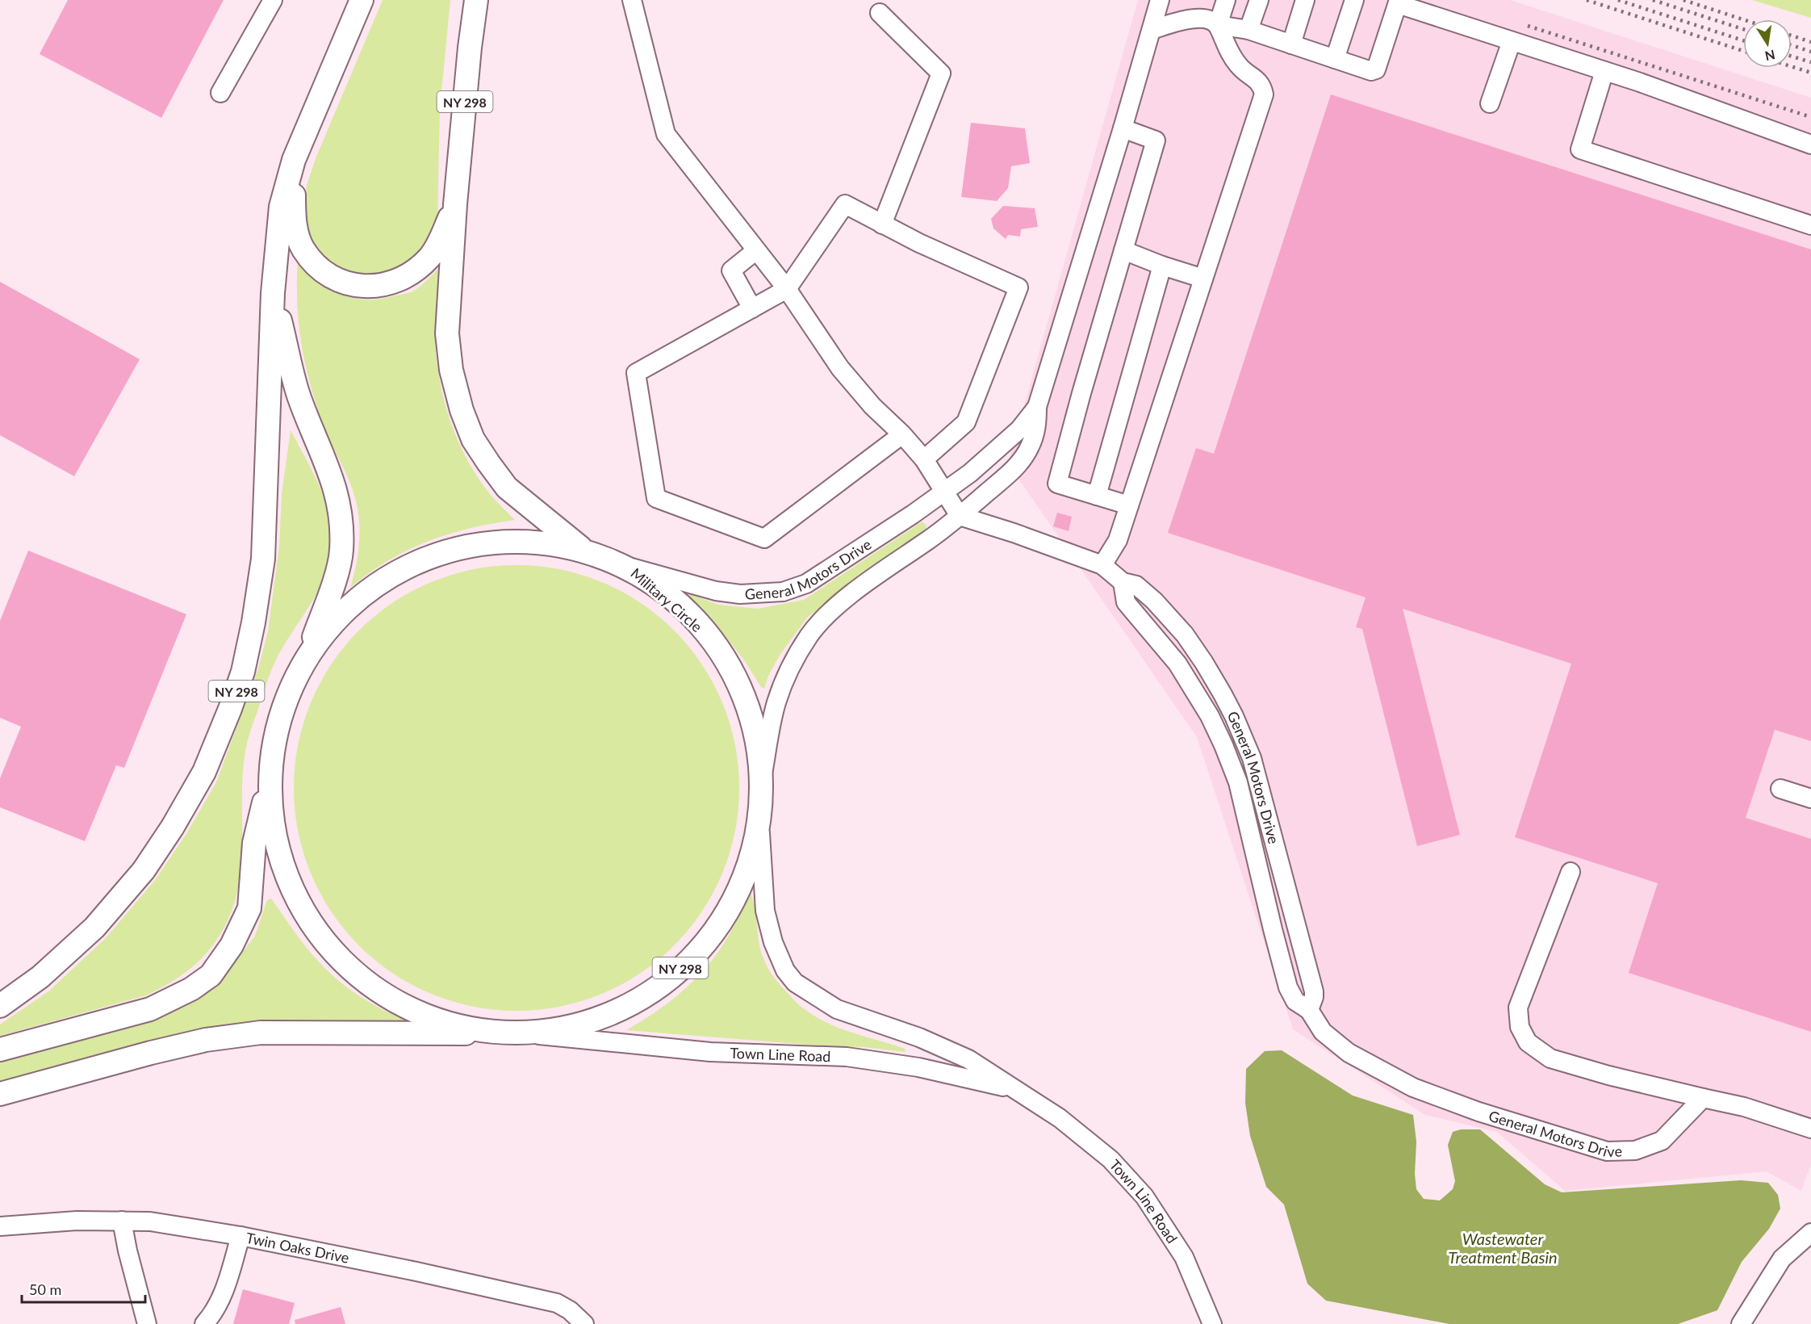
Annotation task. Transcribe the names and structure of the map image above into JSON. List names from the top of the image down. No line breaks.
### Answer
{"streets":{"main road":["NY 298","Military Circle"],"street":["General Motors Drive","Town Line Road","Twin Oaks Drive"]},"crossings":[["NY 298","Military Circle"],["General Motors Drive","Military Circle"],["Military Circle","Town Line Road"]],"water":["Wastewater Treatment Basin"],"scale_bar":"50 m","north":"bottom"}
